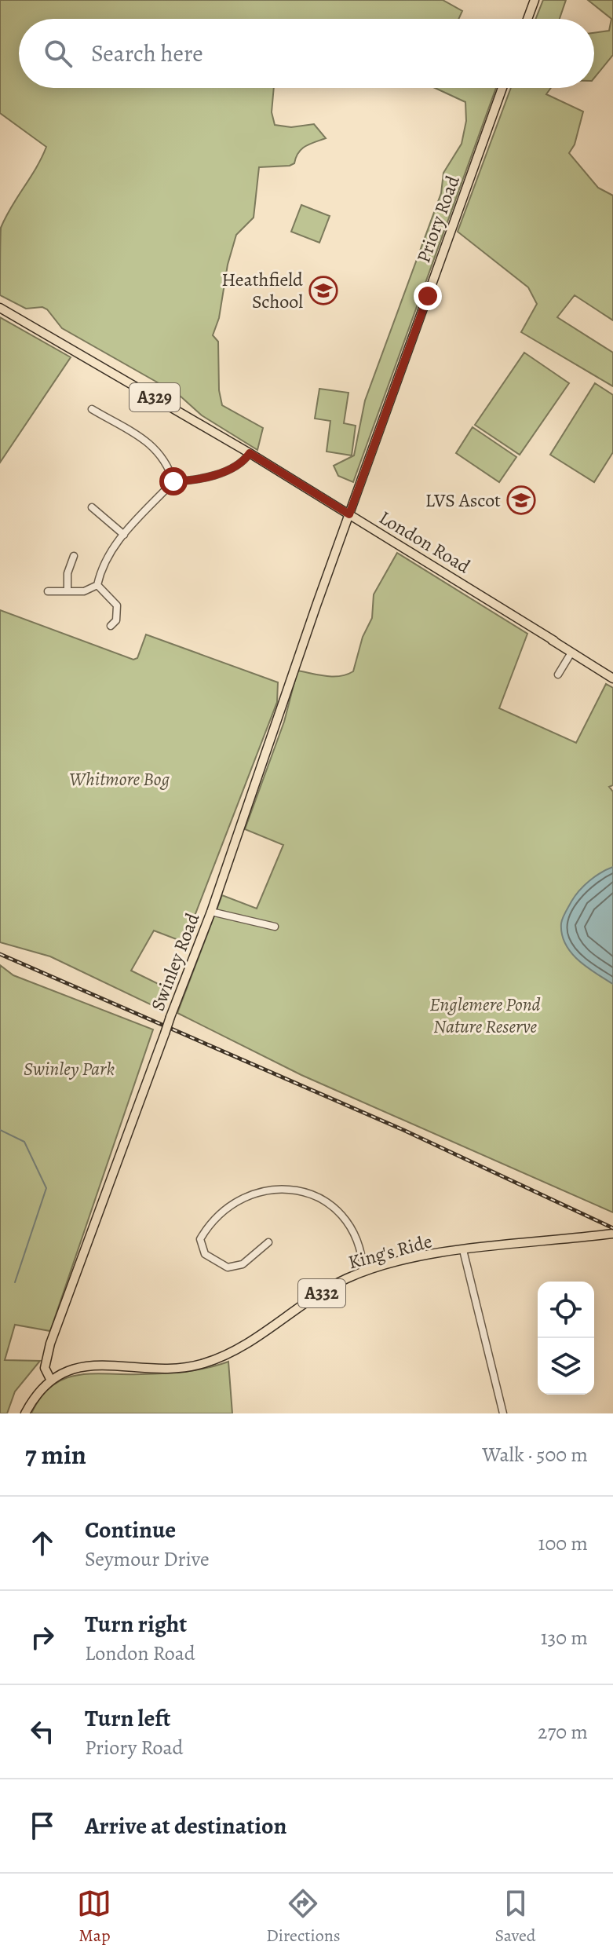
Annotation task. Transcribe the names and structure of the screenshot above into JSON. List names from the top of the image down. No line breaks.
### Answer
{"streets":{"main road":["Priory Road","A329","London Road","Swinley Road","King's Ride","A332"]},"crossings":[["Priory Road","London Road"],["Priory Road","Swinley Road"],["London Road","Swinley Road"],["Swinley Road","King's Ride"]],"parks":["Whitmore Bog","Englemere Pond Nature Reserve","Swinley Park"],"places":{"school or university":["Heathfield School","LVS Ascot"]},"page":{"search":"Search here","heading":["7 min","Walk · 500 m"],"list":[["Continue","Seymour Drive","100 m"],["Turn right","London Road","130 m"],["Turn left","Priory Road","270 m"],"Arrive at destination"],"nav":["Map","Directions","Saved"]}}
